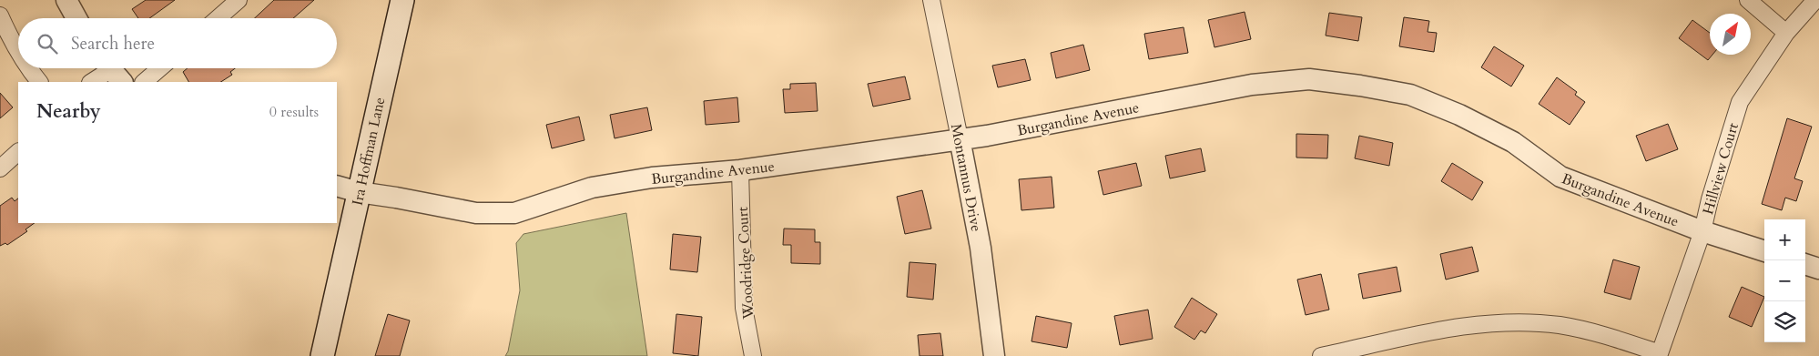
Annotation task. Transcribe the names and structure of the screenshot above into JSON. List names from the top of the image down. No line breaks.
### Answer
{"streets":{"main road":["Ira Hoffman Lane"],"street":["Burgandine Avenue","Hillview Court","Montannus Drive","Woodridge Court"]},"crossings":[["Burgandine Avenue","Ira Hoffman Lane"],["Burgandine Avenue","Hillview Court"],["Burgandine Avenue","Montannus Drive"],["Burgandine Avenue","Woodridge Court"]],"north":"top right","page":{"search":"Search here","heading":["Nearby","0 results"],"map_buttons":["+","−"]}}
